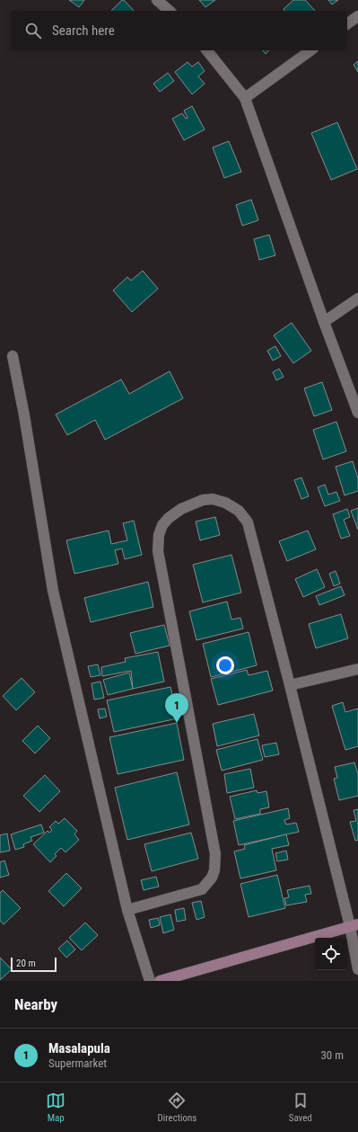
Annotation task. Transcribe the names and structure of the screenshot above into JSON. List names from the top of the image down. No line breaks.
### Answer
{"scale_bar":"20 m","page":{"search":"Search here","pins":"1","scale":"20 m","heading":"Nearby","list":[{"mark":"1","name":"Masalapula","note":"Supermarket","value":"30 m"}],"nav":["Map","Directions","Saved"]}}
